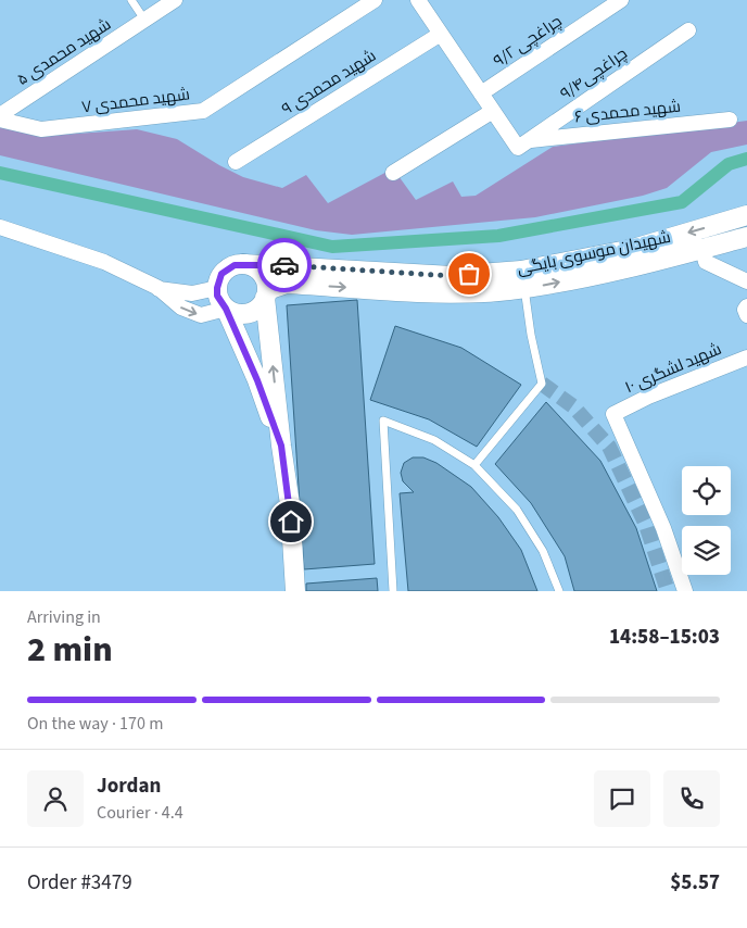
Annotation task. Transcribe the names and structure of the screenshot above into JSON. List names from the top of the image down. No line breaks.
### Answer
{"streets":{"street":["۹/۲ چراغچی","شهید محمدی ۵","۹/۴چراغچی","شهید محمدی ۹","شهید محمدی ۷","شهید محمدی ۶","شهیدان موسوی بایگی","شهید لشگری ۱۰"]},"crossings":[["۹/۴چراغچی","شهید محمدی ۶"]],"page":{"heading":["2 min","Arriving in","14:58–15:03"],"panel":["Jordan","Courier · 4.4","Order #3479","$5.57"],"bar":"On the way · 170 m"}}
